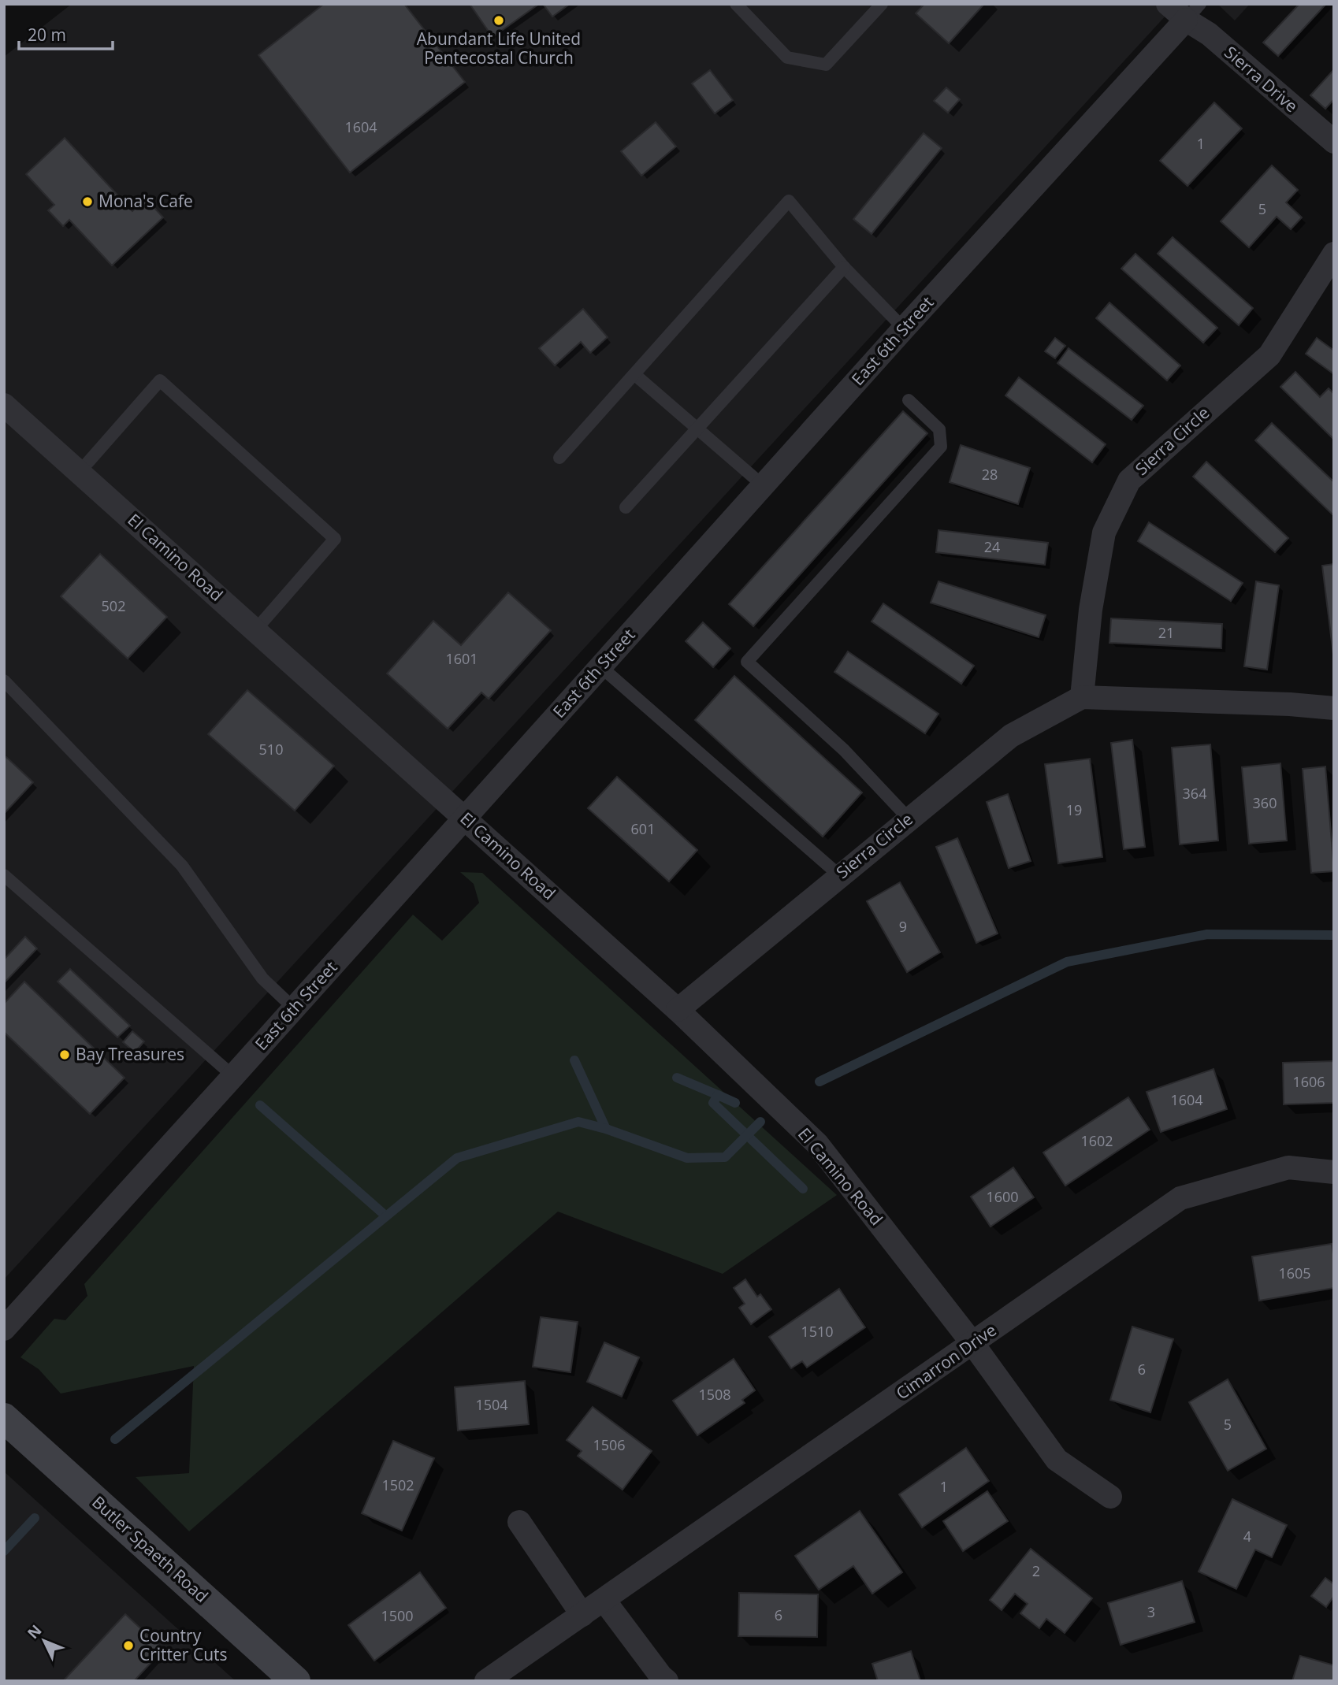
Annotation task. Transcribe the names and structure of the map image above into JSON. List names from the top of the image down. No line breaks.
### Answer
{"streets":{"main road":["Butler Spaeth Road"],"street":["Sierra Drive","East 6th Street","Sierra Circle","El Camino Road","Cimarron Drive"]},"crossings":[["Sierra Drive","East 6th Street"],["East 6th Street","El Camino Road"],["Sierra Circle","El Camino Road"],["El Camino Road","Cimarron Drive"]],"places":["Abundant Life United Pentecostal Church","Mona's Cafe","Bay Treasures","Country Critter Cuts"],"house_numbers":["1604","1","5","28","24","502","21","1601","510","364","360","19","601","9","1606","1604","1602","1600","1605","1510","6","1508","1504","5","1506","1502","1","4","2","3","6","1500"],"scale_bar":"20 m","north":"top left"}
